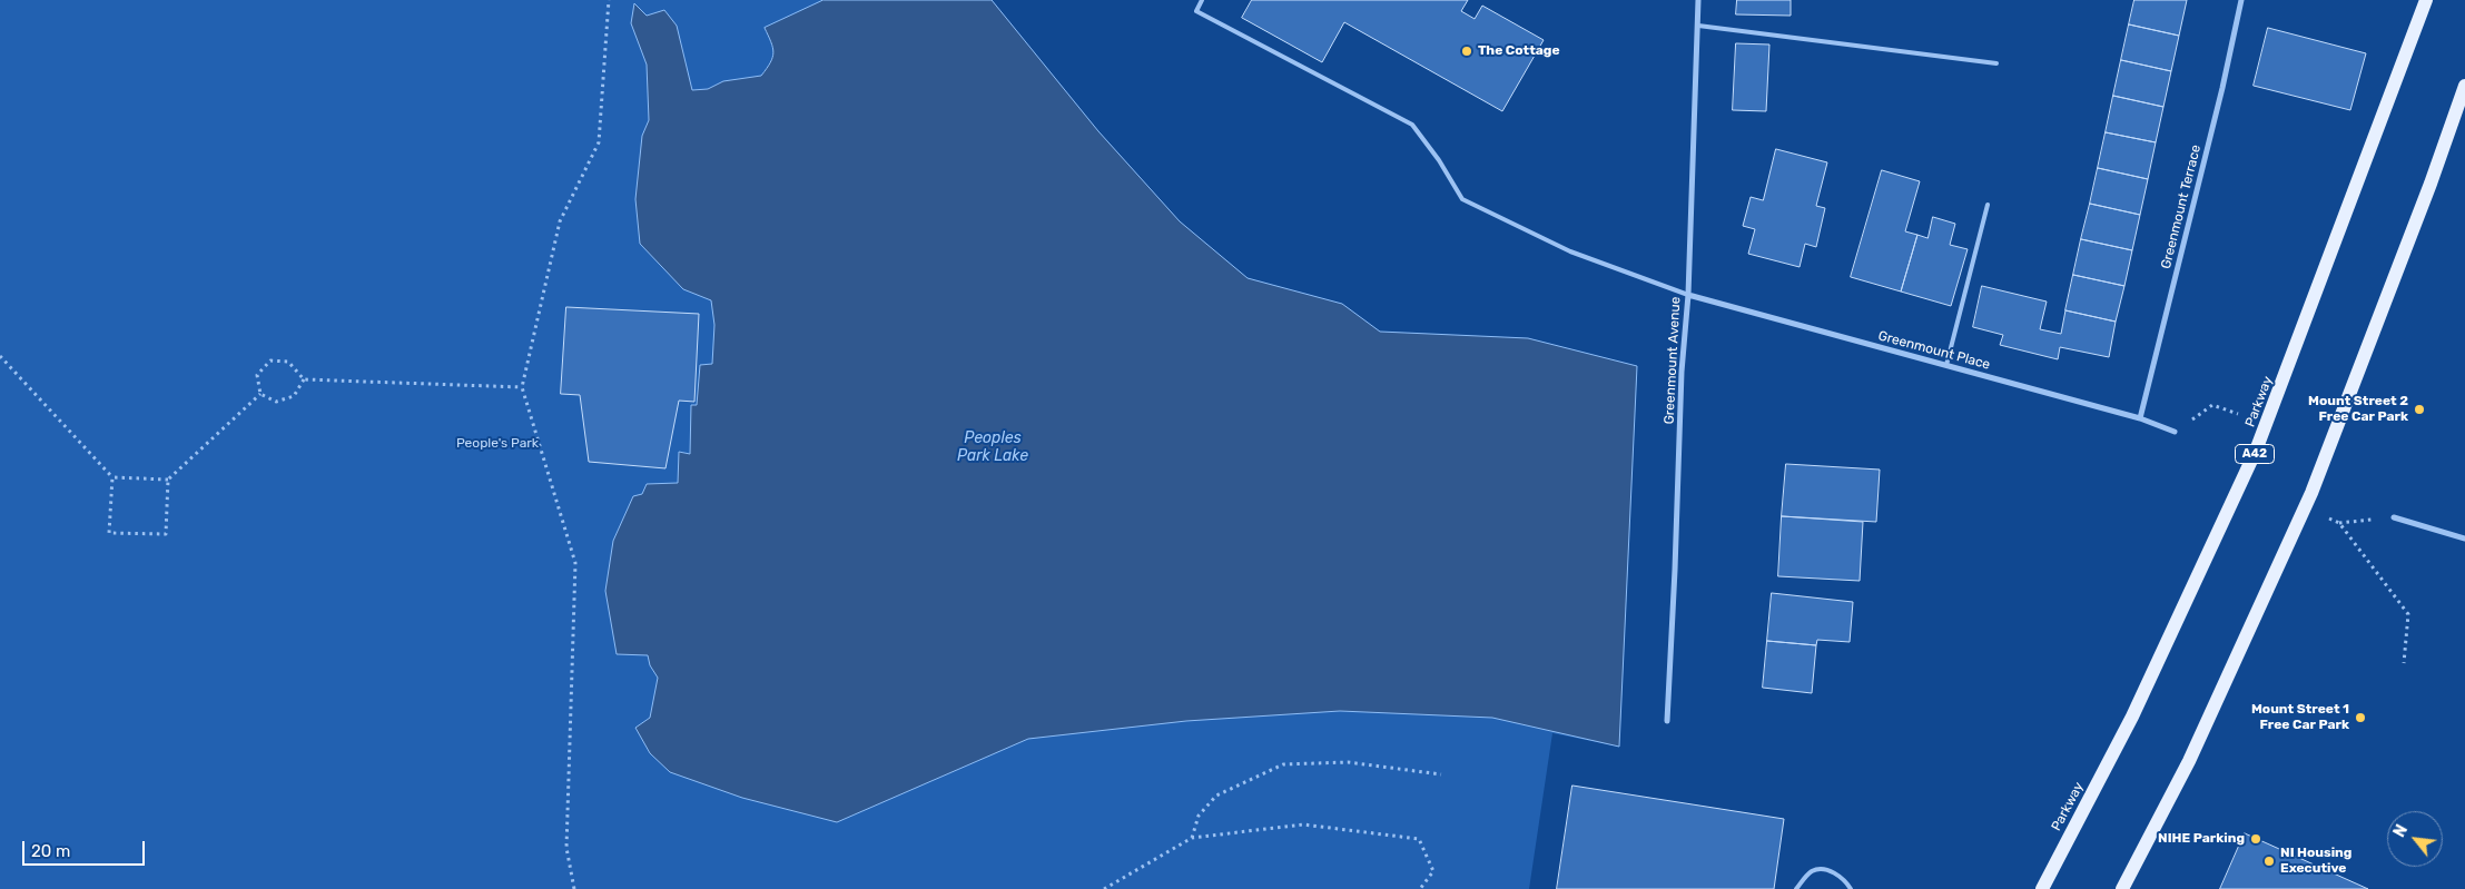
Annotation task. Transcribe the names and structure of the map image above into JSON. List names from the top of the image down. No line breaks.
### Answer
{"streets":{"main road":["Parkway","A42"],"street":["Greenmount Terrace","Greenmount Place","Greenmount Avenue"]},"crossings":[["Greenmount Terrace","Greenmount Place"],["Greenmount Place","Greenmount Avenue"]],"water":["Peoples Park Lake"],"parks":["People's Park"],"places":["The Cottage","Mount Street 2 Free Car Park","Mount Street 1 Free Car Park","NIHE Parking","NI Housing Executive"],"scale_bar":"20 m","north":"top left"}
